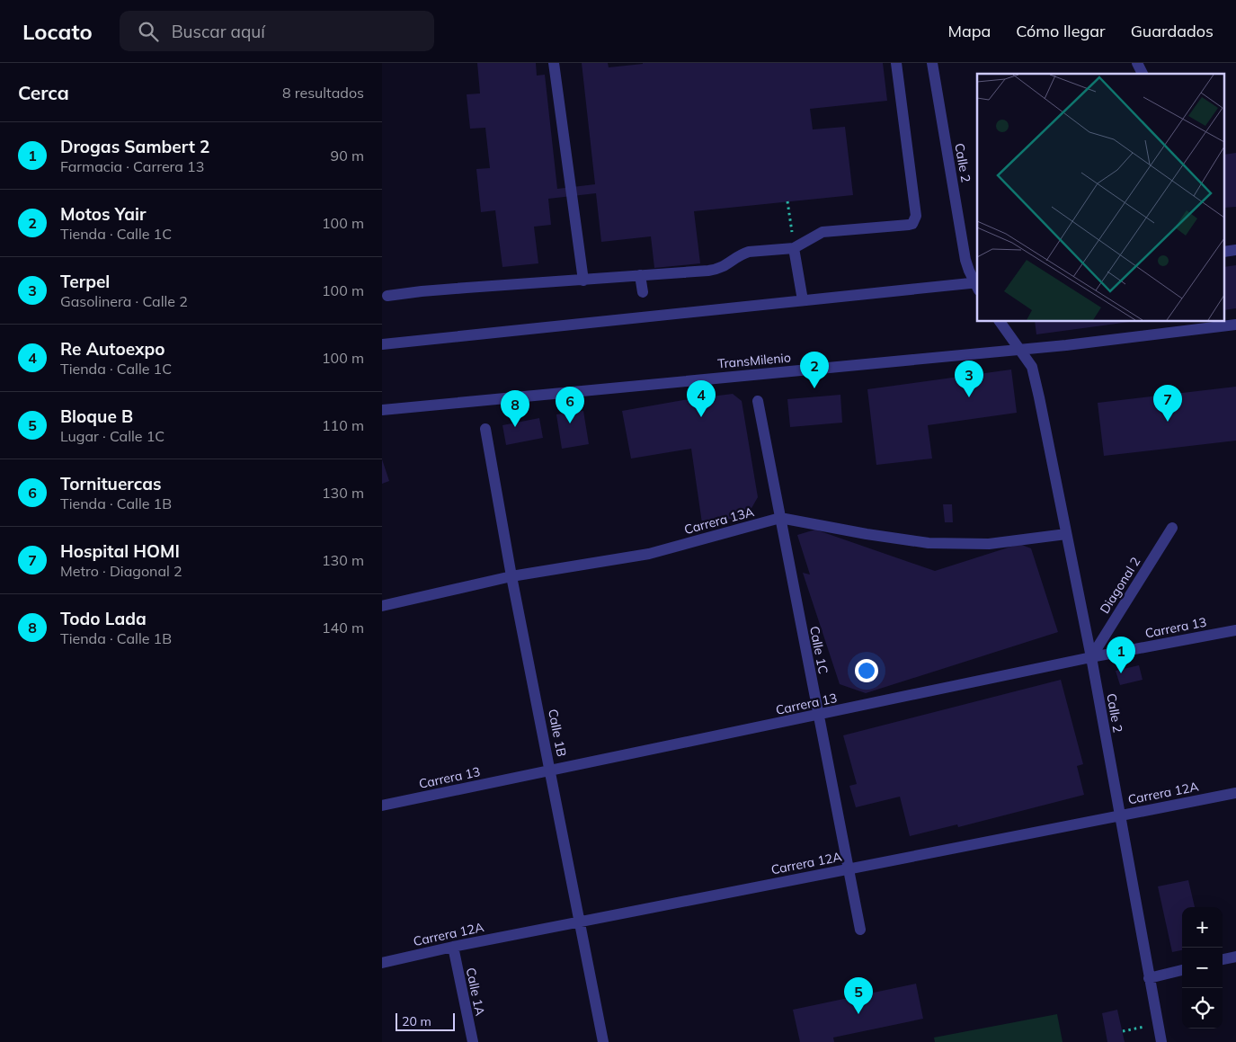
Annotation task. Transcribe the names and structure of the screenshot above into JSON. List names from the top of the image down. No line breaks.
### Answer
{"streets":{"street":["Calle 2","TransMilenio","Carrera 13A","Diagonal 2","Carrera 13","Calle 1C","Calle 1B","Carrera 12A","Calle 1A"]},"crossings":[["Calle 2","TransMilenio"],["Calle 2","Carrera 13A"],["Calle 2","Diagonal 2"],["Calle 2","Carrera 13"],["Calle 2","Carrera 12A"],["Carrera 13A","Calle 1C"],["Carrera 13A","Calle 1B"],["Diagonal 2","Carrera 13"],["Carrera 13","Calle 1C"],["Carrera 13","Calle 1B"],["Calle 1C","Carrera 12A"],["Calle 1B","Carrera 12A"],["Carrera 12A","Calle 1A"]],"scale_bar":"20 m","page":{"header":"Locato","search":"Buscar aquí","nav":["Mapa","Cómo llegar","Guardados"],"heading":["Cerca","8 resultados"],"list":[{"mark":"1","name":"Drogas Sambert 2","note":"Farmacia · Carrera 13","value":"90 m"},{"mark":"2","name":"Motos Yair","note":"Tienda · Calle 1C","value":"100 m"},{"mark":"3","name":"Terpel","note":"Gasolinera · Calle 2","value":"100 m"},{"mark":"4","name":"Re Autoexpo","note":"Tienda · Calle 1C","value":"100 m"},{"mark":"5","name":"Bloque B","note":"Lugar · Calle 1C","value":"110 m"},{"mark":"6","name":"Tornituercas","note":"Tienda · Calle 1B","value":"130 m"},{"mark":"7","name":"Hospital HOMI","note":"Metro · Diagonal 2","value":"130 m"},{"mark":"8","name":"Todo Lada","note":"Tienda · Calle 1B","value":"140 m"}],"pins":["2","3","4","7","6","8","1","5"],"map_buttons":["+","−"],"scale":"20 m"}}
